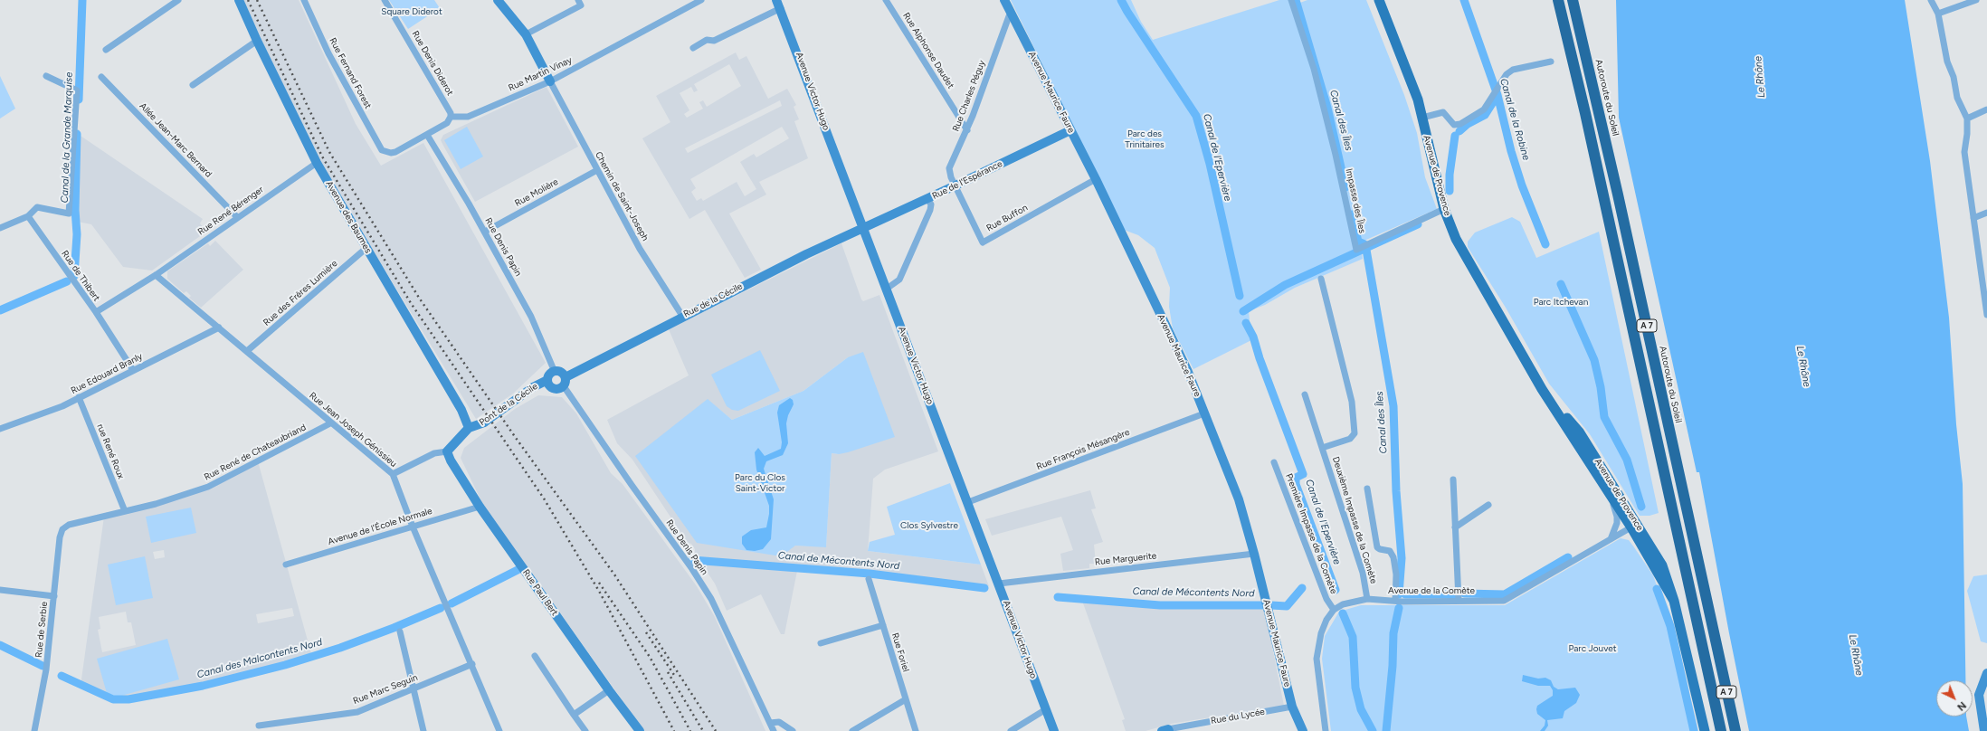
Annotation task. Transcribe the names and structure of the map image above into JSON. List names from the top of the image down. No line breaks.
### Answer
{"streets":{"highway":["Autoroute du Soleil","A 7"],"main road":["Avenue de Provence"],"street":["Rue Alphonse Daudet","Rue Denis Diderot","Rue Fernand Forest","Rue Martin Vinay","Avenue Victor Hugo","Avenue Maurice Faure","Rue Charles Péguy","Allée Jean-Marc Bernard","Rue de l'Espérance","Rue Molière","Chemin de Saint-Joseph","Impasse des Îles","Rue René Bérenger","Avenue des Baumes","Rue Buffon","Rue Denis Papin","Rue de Thibert","Rue des Frères Lumière","Rue de la Cécile","Rue Edouard Branly","Pont de la Cécile","Rue Jean Joseph Génissieu","Rue François Mésangère","rue René Roux","Rue René de Chateaubriand","Deuxième Impasse de la Comète","Avenue de l'École Normale","Première Impasse de la Comète","Rue Marguerite","Avenue de la Comète","Rue Paul Bert","Rue de Serbie","Rue Foriel","Rue Marc Seguin","Rue du Lycée"]},"crossings":[["Rue Alphonse Daudet","Rue Charles Péguy"],["Rue Denis Diderot","Rue Martin Vinay"],["Rue Fernand Forest","Rue Denis Papin"],["Rue Martin Vinay","Chemin de Saint-Joseph"],["Avenue Victor Hugo","Rue de l'Espérance"],["Avenue Victor Hugo","Rue de la Cécile"],["Avenue Victor Hugo","Rue François Mésangère"],["Avenue Victor Hugo","Rue Marguerite"],["Avenue Maurice Faure","Rue Charles Péguy"],["Avenue Maurice Faure","Rue de l'Espérance"],["Avenue Maurice Faure","Rue Buffon"],["Avenue Maurice Faure","Rue François Mésangère"],["Avenue Maurice Faure","Rue Marguerite"],["Avenue Maurice Faure","Rue du Lycée"],["Rue Charles Péguy","Rue de l'Espérance"],["Rue Charles Péguy","Rue Buffon"],["Allée Jean-Marc Bernard","Rue René Bérenger"],["Avenue de Provence","Impasse des Îles"],["Avenue de Provence","Avenue de la Comète"],["Rue de l'Espérance","Rue Buffon"],["Rue de l'Espérance","Rue de la Cécile"],["Rue Molière","Chemin de Saint-Joseph"],["Rue Molière","Rue Denis Papin"],["Chemin de Saint-Joseph","Rue de la Cécile"],["Rue René Bérenger","Avenue des Baumes"],["Rue René Bérenger","Rue de Thibert"],["Rue René Bérenger","Rue Jean Joseph Génissieu"],["Avenue des Baumes","Rue des Frères Lumière"],["Avenue des Baumes","Pont de la Cécile"],["Rue Denis Papin","Rue de la Cécile"],["Rue Denis Papin","Pont de la Cécile"],["Rue de Thibert","Rue Jean Joseph Génissieu"],["Rue des Frères Lumière","Rue Jean Joseph Génissieu"],["Rue de la Cécile","Pont de la Cécile"],["Rue Edouard Branly","Rue Jean Joseph Génissieu"],["Rue Edouard Branly","rue René Roux"],["Rue Jean Joseph Génissieu","Rue René de Chateaubriand"],["Rue Jean Joseph Génissieu","Avenue de l'École Normale"],["Rue Jean Joseph Génissieu","Rue Marc Seguin"],["rue René Roux","Rue René de Chateaubriand"],["Rue René de Chateaubriand","Rue de Serbie"],["Deuxième Impasse de la Comète","Avenue de la Comète"],["Avenue de l'École Normale","Rue Paul Bert"],["Première Impasse de la Comète","Avenue de la Comète"]],"water":["Le Rhône","Canal de la Robine","Canal des Îles","Canal de la Grande Marquise","Canal de l'Epervière","Canal de Mécontents Nord","Canal des Malcontents Nord"],"parks":["Square Diderot","Parc des Trinitaires","Parc Itchevan","Parc du Clos Saint-Victor","Clos Sylvestre","Parc Jouvet"],"north":"bottom right"}
